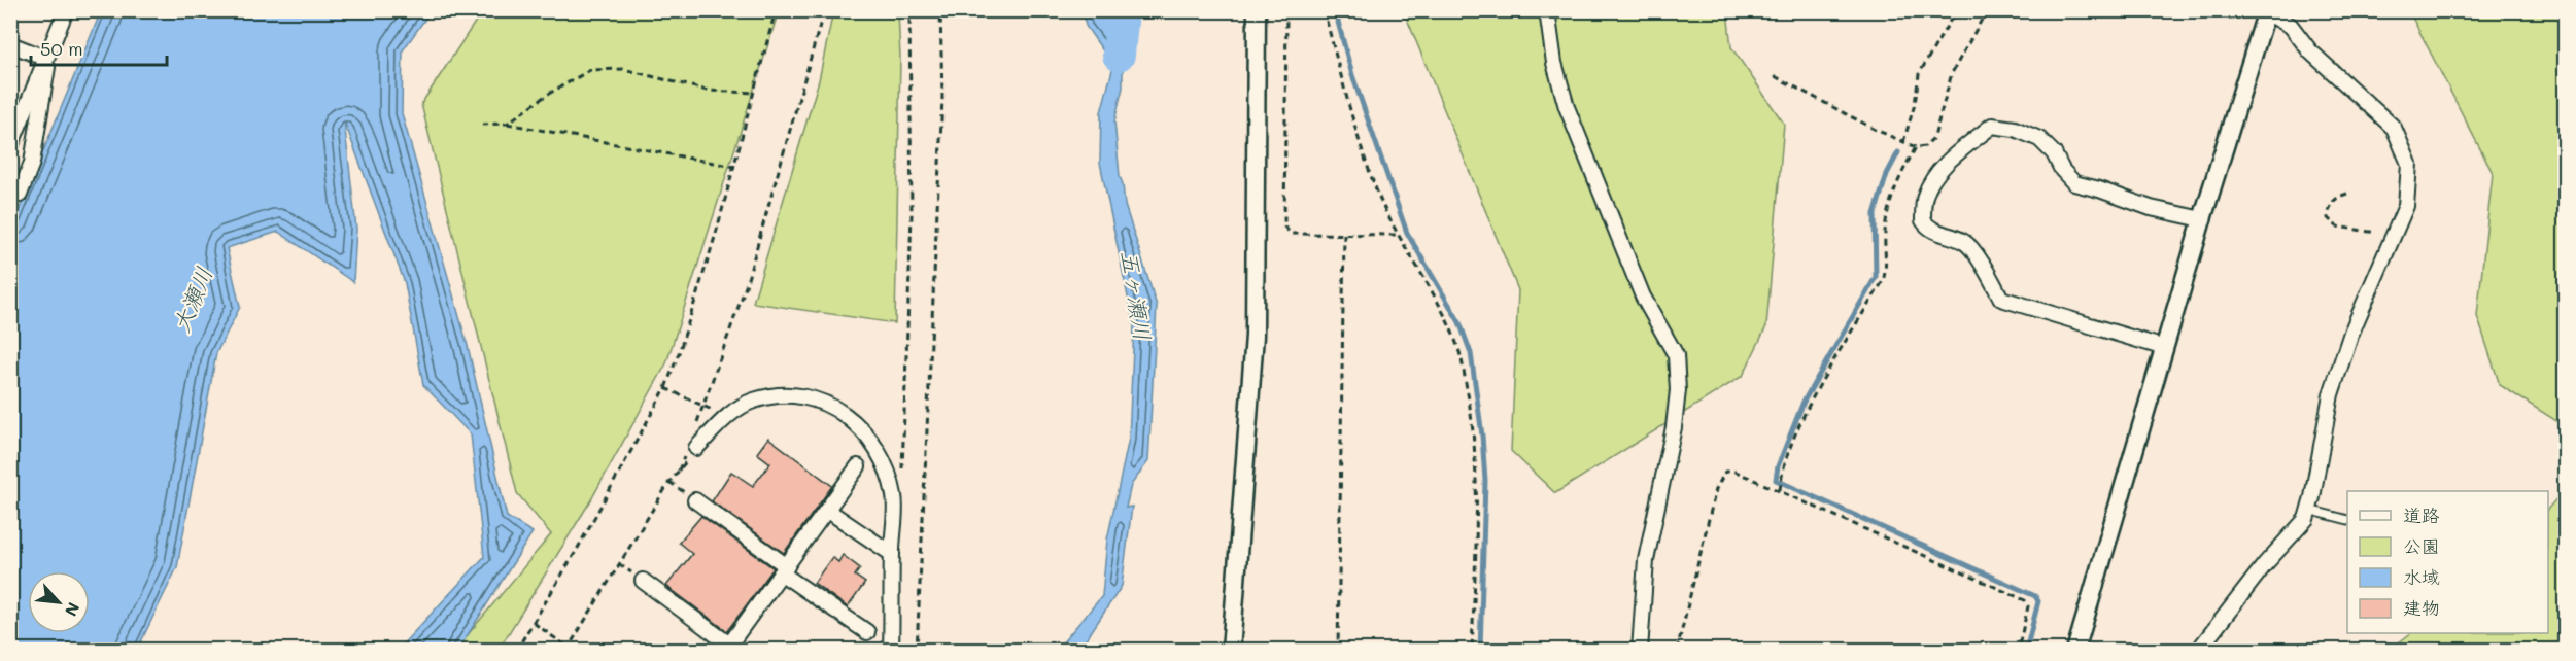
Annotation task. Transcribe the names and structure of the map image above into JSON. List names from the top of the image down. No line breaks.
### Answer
{"water":["五ヶ瀬川","大瀬川"],"legend":["道路","公園","水域","建物"],"scale_bar":"50 m","north":"bottom right"}
